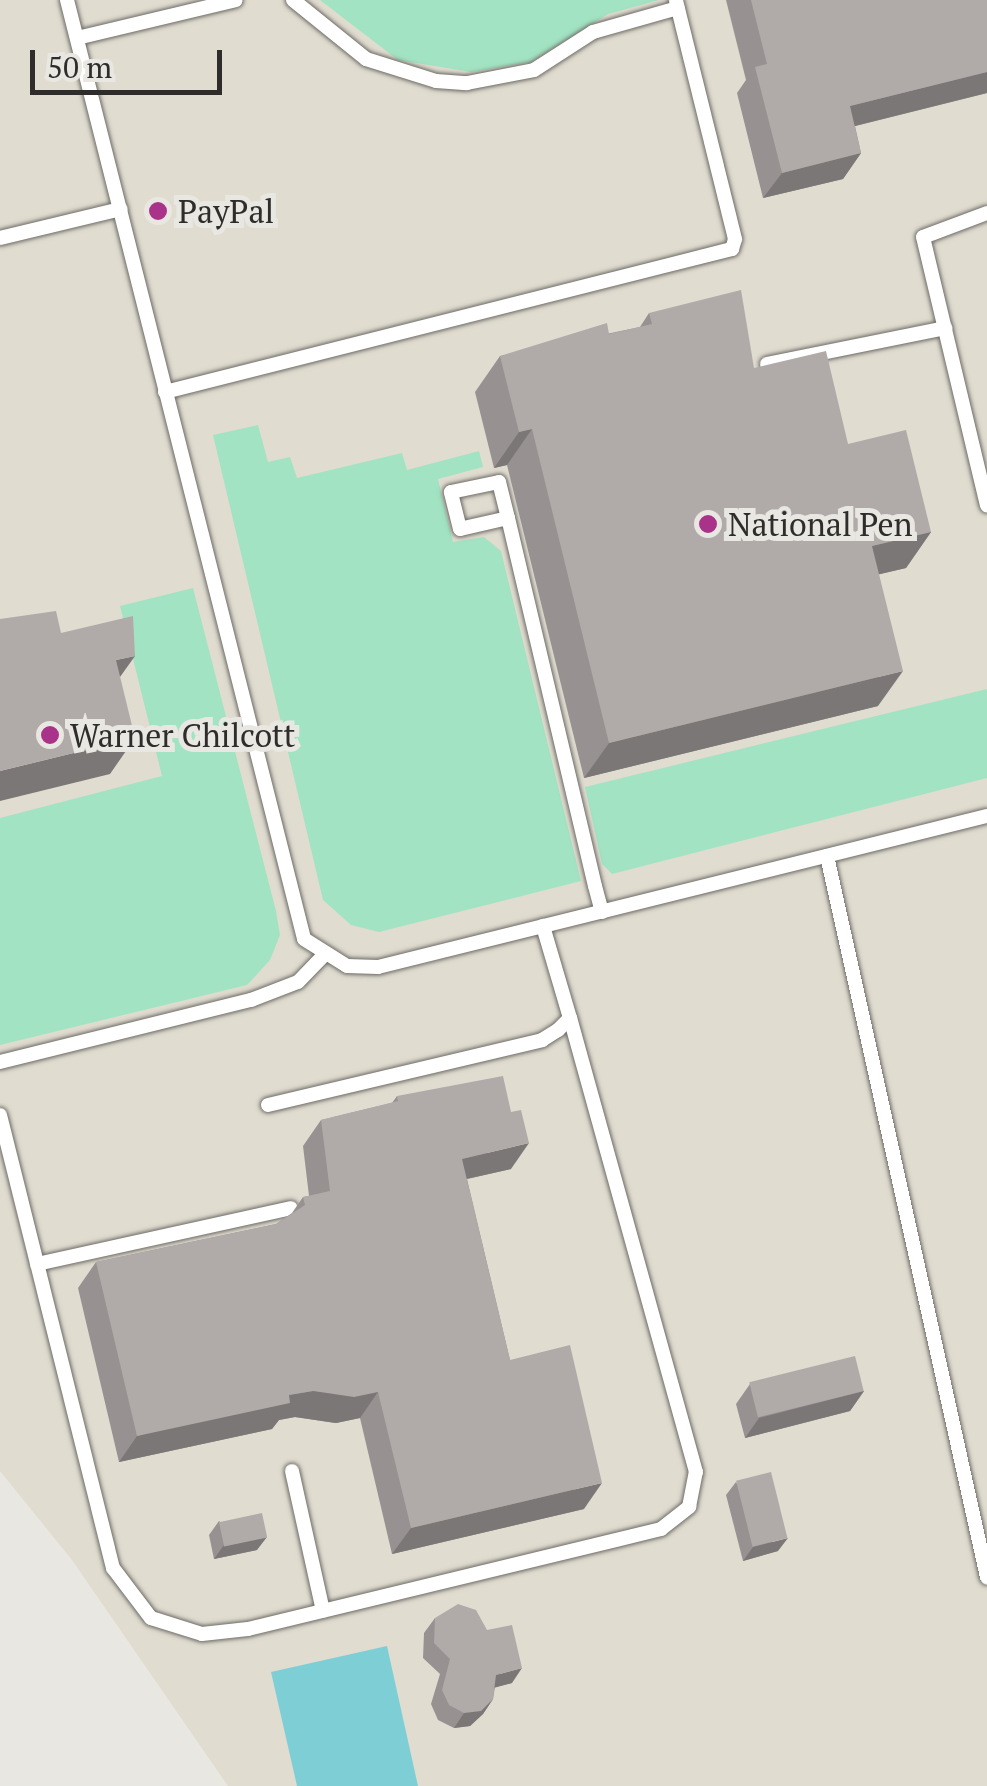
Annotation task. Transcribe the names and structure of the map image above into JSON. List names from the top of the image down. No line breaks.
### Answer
{"places":["PayPal","National Pen","Warner Chilcott"],"scale_bar":"50 m"}
